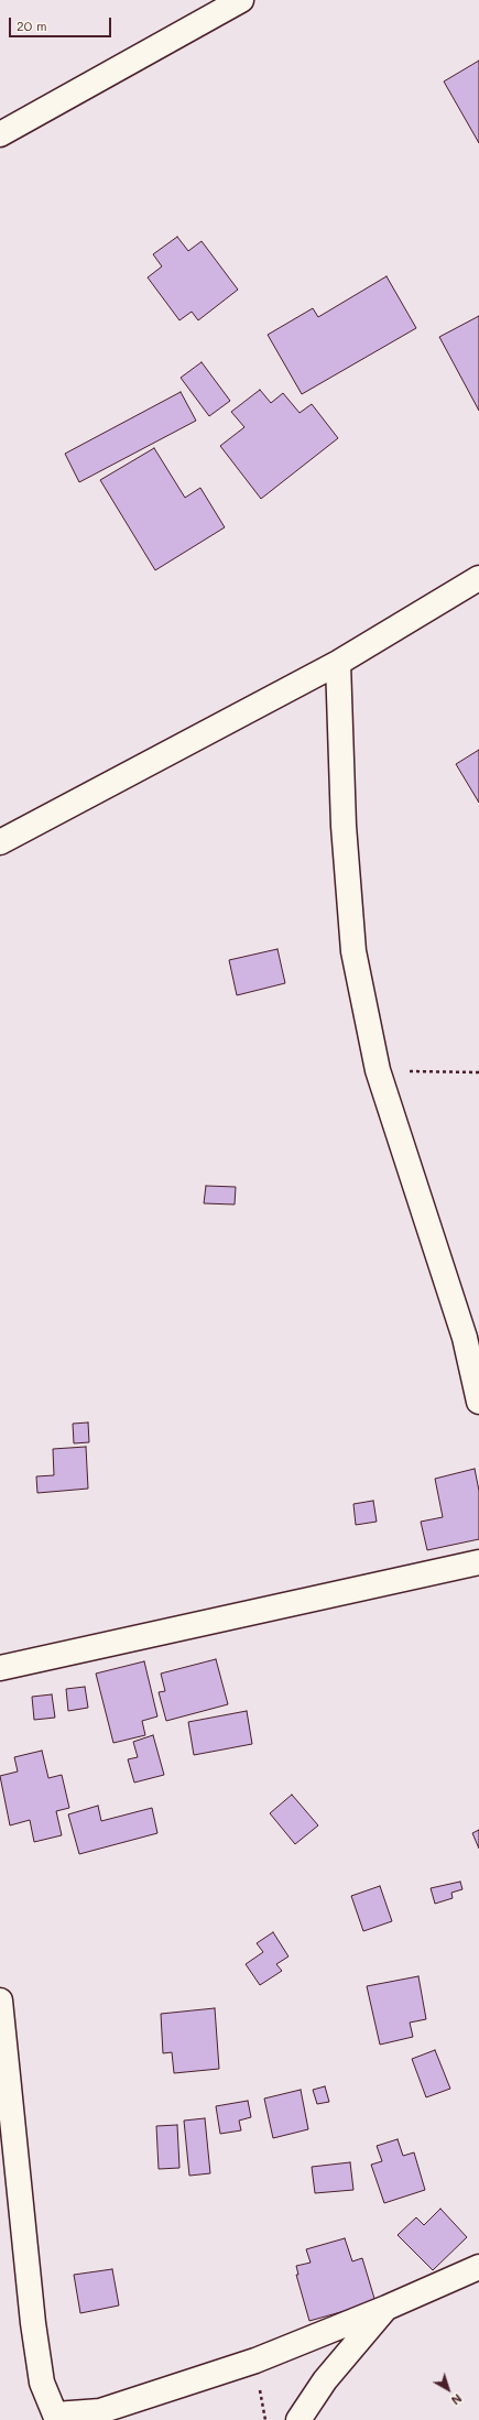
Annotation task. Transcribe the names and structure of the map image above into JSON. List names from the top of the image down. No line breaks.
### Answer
{"scale_bar":"20 m","north":"bottom right"}
